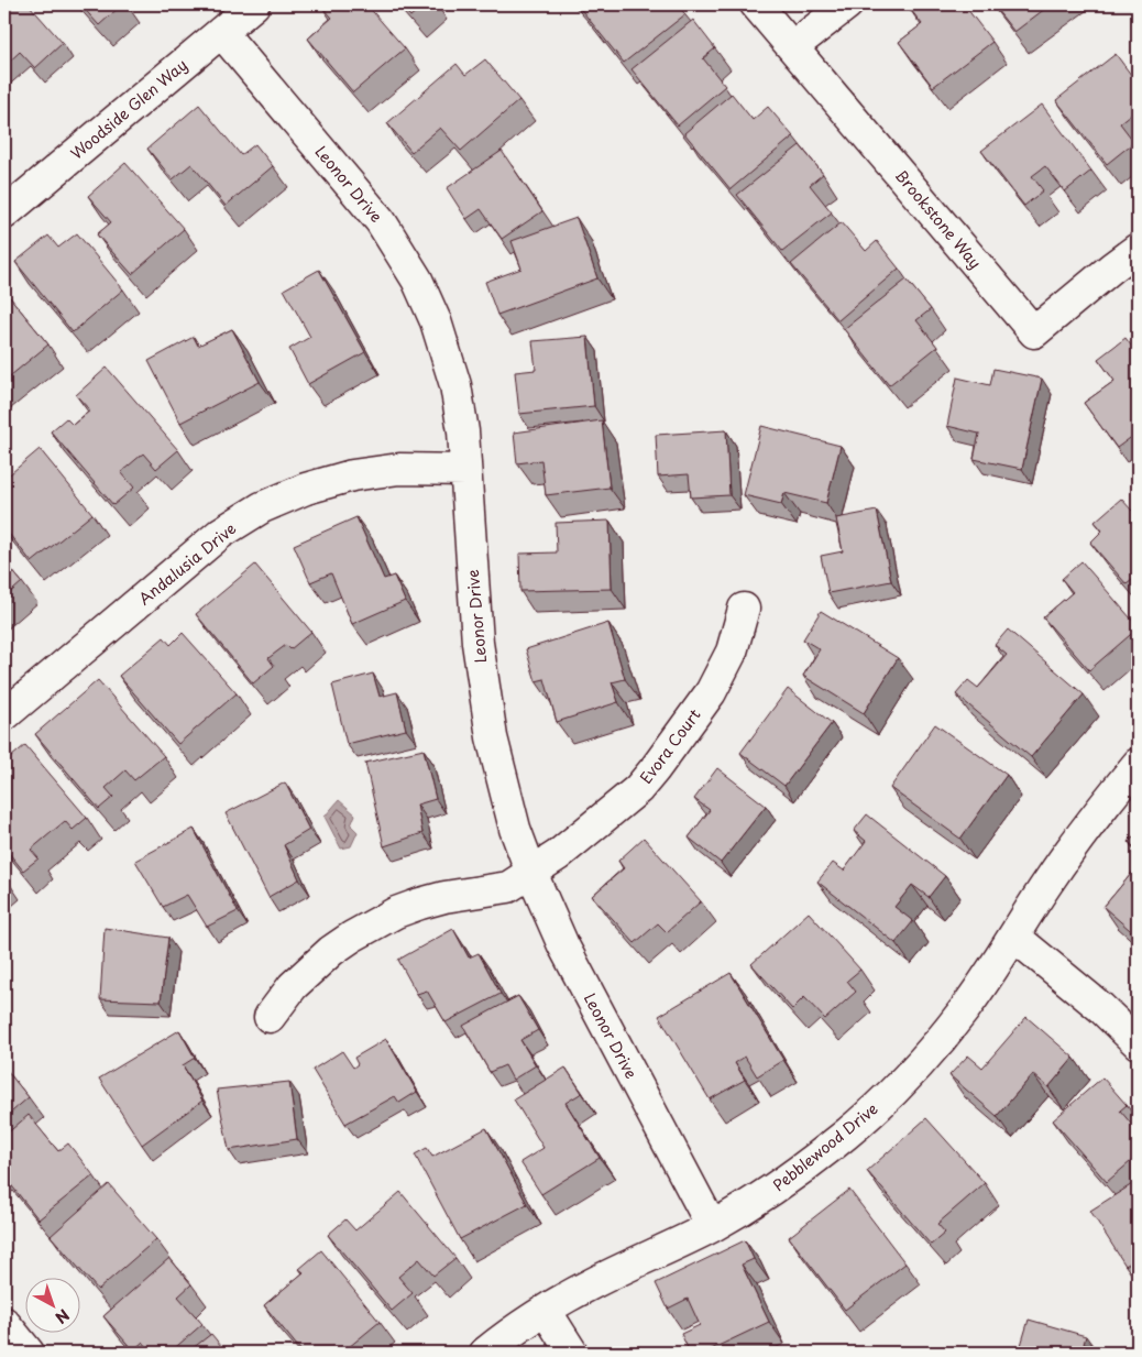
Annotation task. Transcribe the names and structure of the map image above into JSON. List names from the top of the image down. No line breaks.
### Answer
{"streets":{"street":["Woodside Glen Way","Leonor Drive","Brookstone Way","Andalusia Drive","Evora Court","Pebblewood Drive"]},"crossings":[["Woodside Glen Way","Leonor Drive"],["Leonor Drive","Andalusia Drive"],["Leonor Drive","Evora Court"],["Leonor Drive","Pebblewood Drive"]],"north":"bottom right"}
